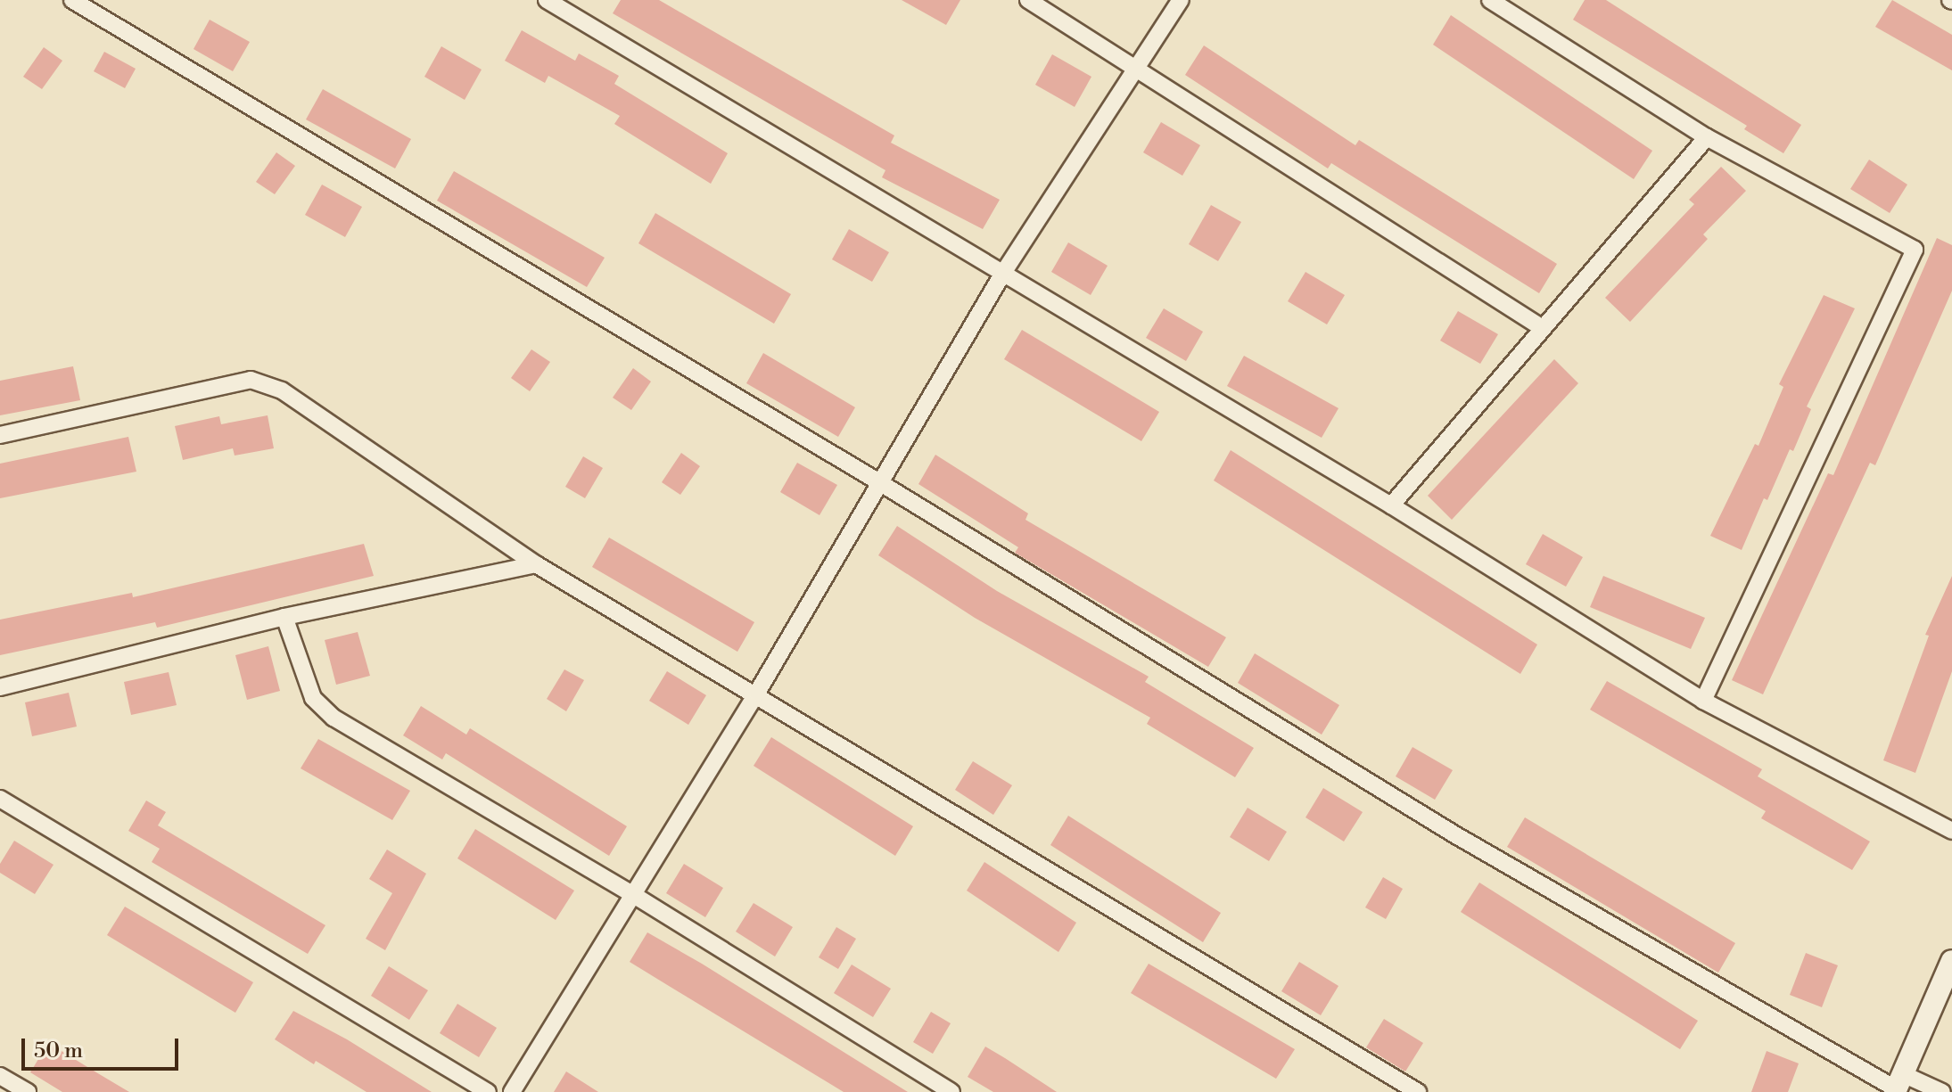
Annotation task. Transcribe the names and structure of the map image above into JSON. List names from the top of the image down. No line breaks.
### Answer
{"scale_bar":"50 m"}
